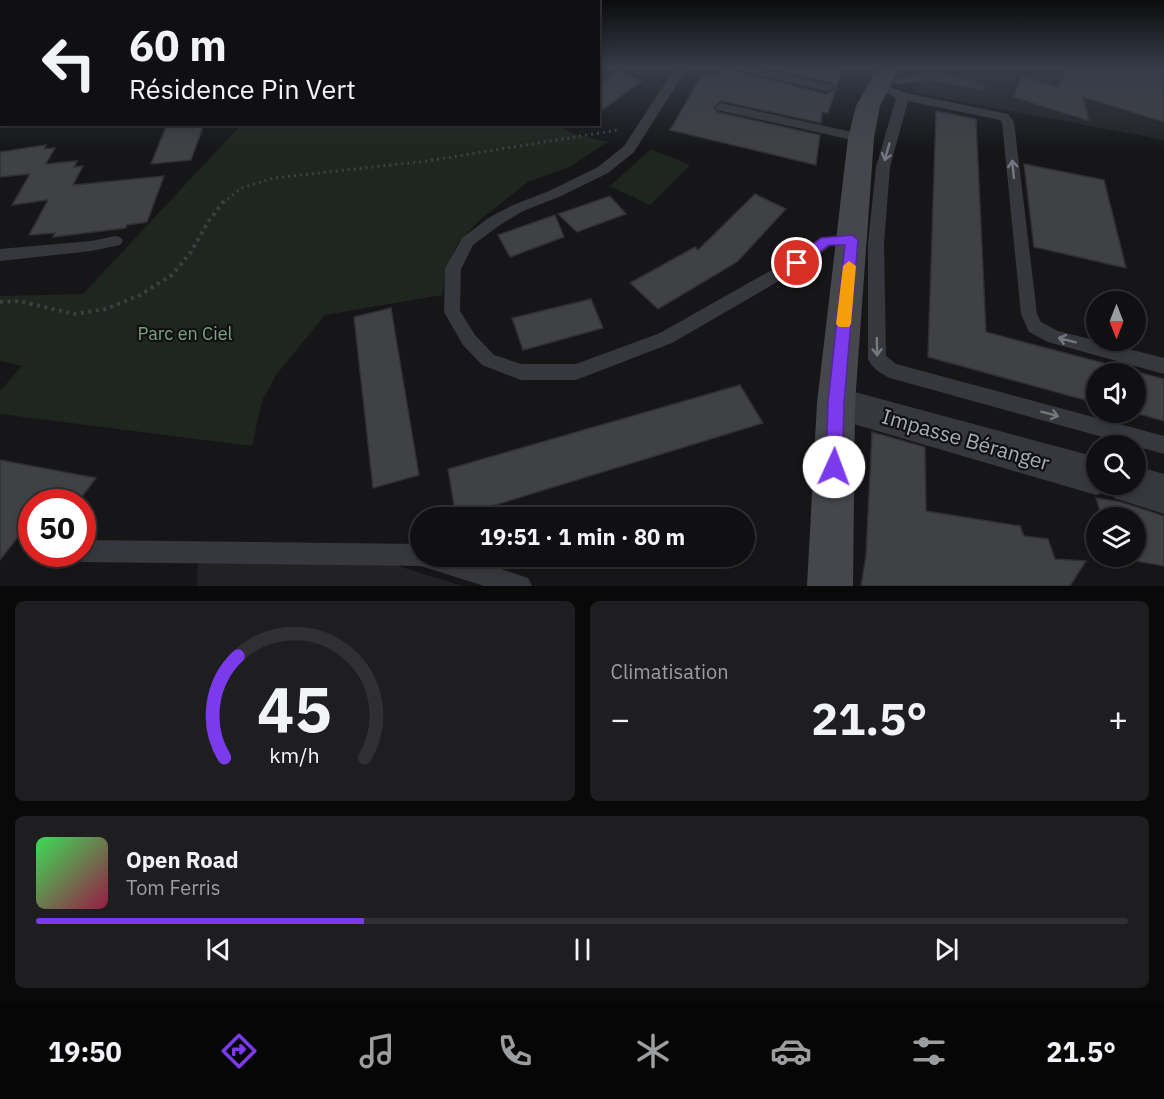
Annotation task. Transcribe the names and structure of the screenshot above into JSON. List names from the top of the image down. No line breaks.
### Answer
{"streets":{"street":["Impasse Béranger"]},"parks":["Parc en Ciel"],"north":"bottom","page":{"turn":["60 m","Résidence Pin Vert"],"limit":"50","trip":"19:51 · 1 min · 80 m","tile":"Climatisation","heat":["−","21.5°","+"],"song":["Open Road","Tom Ferris"],"tabs":["19:50","21.5°"],"gauge":["45","km/h"]}}
